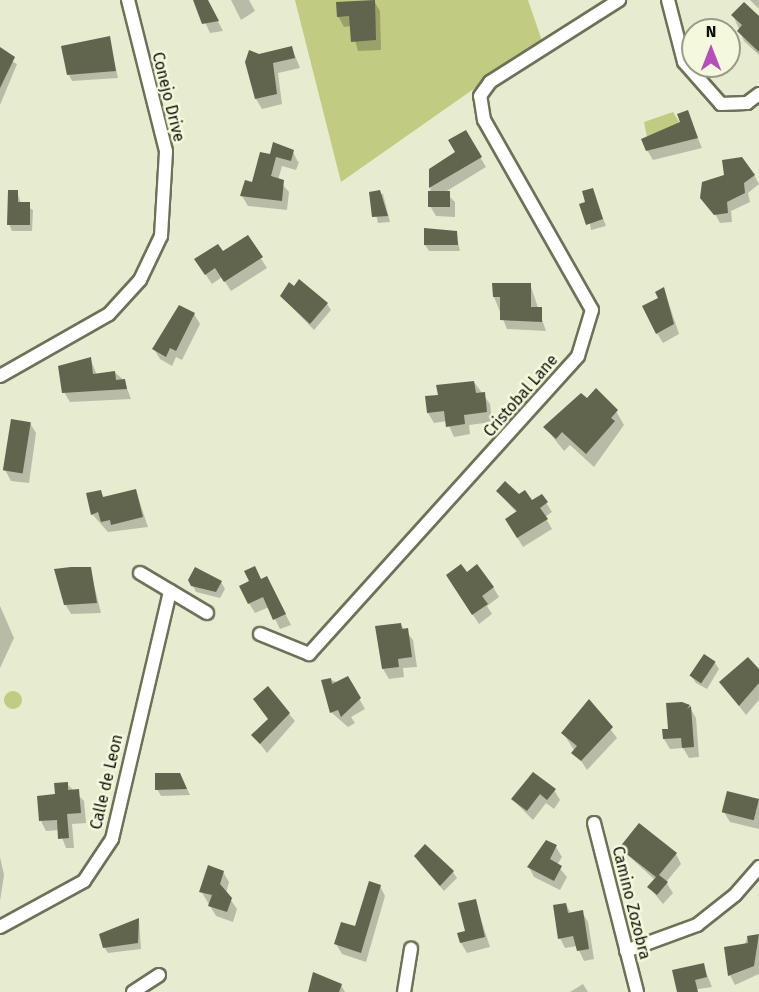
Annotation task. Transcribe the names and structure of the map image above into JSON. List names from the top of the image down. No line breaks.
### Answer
{"streets":{"street":["Conejo Drive","Cristobal Lane","Calle de Leon","Camino Zozobra"]},"north":"top"}
